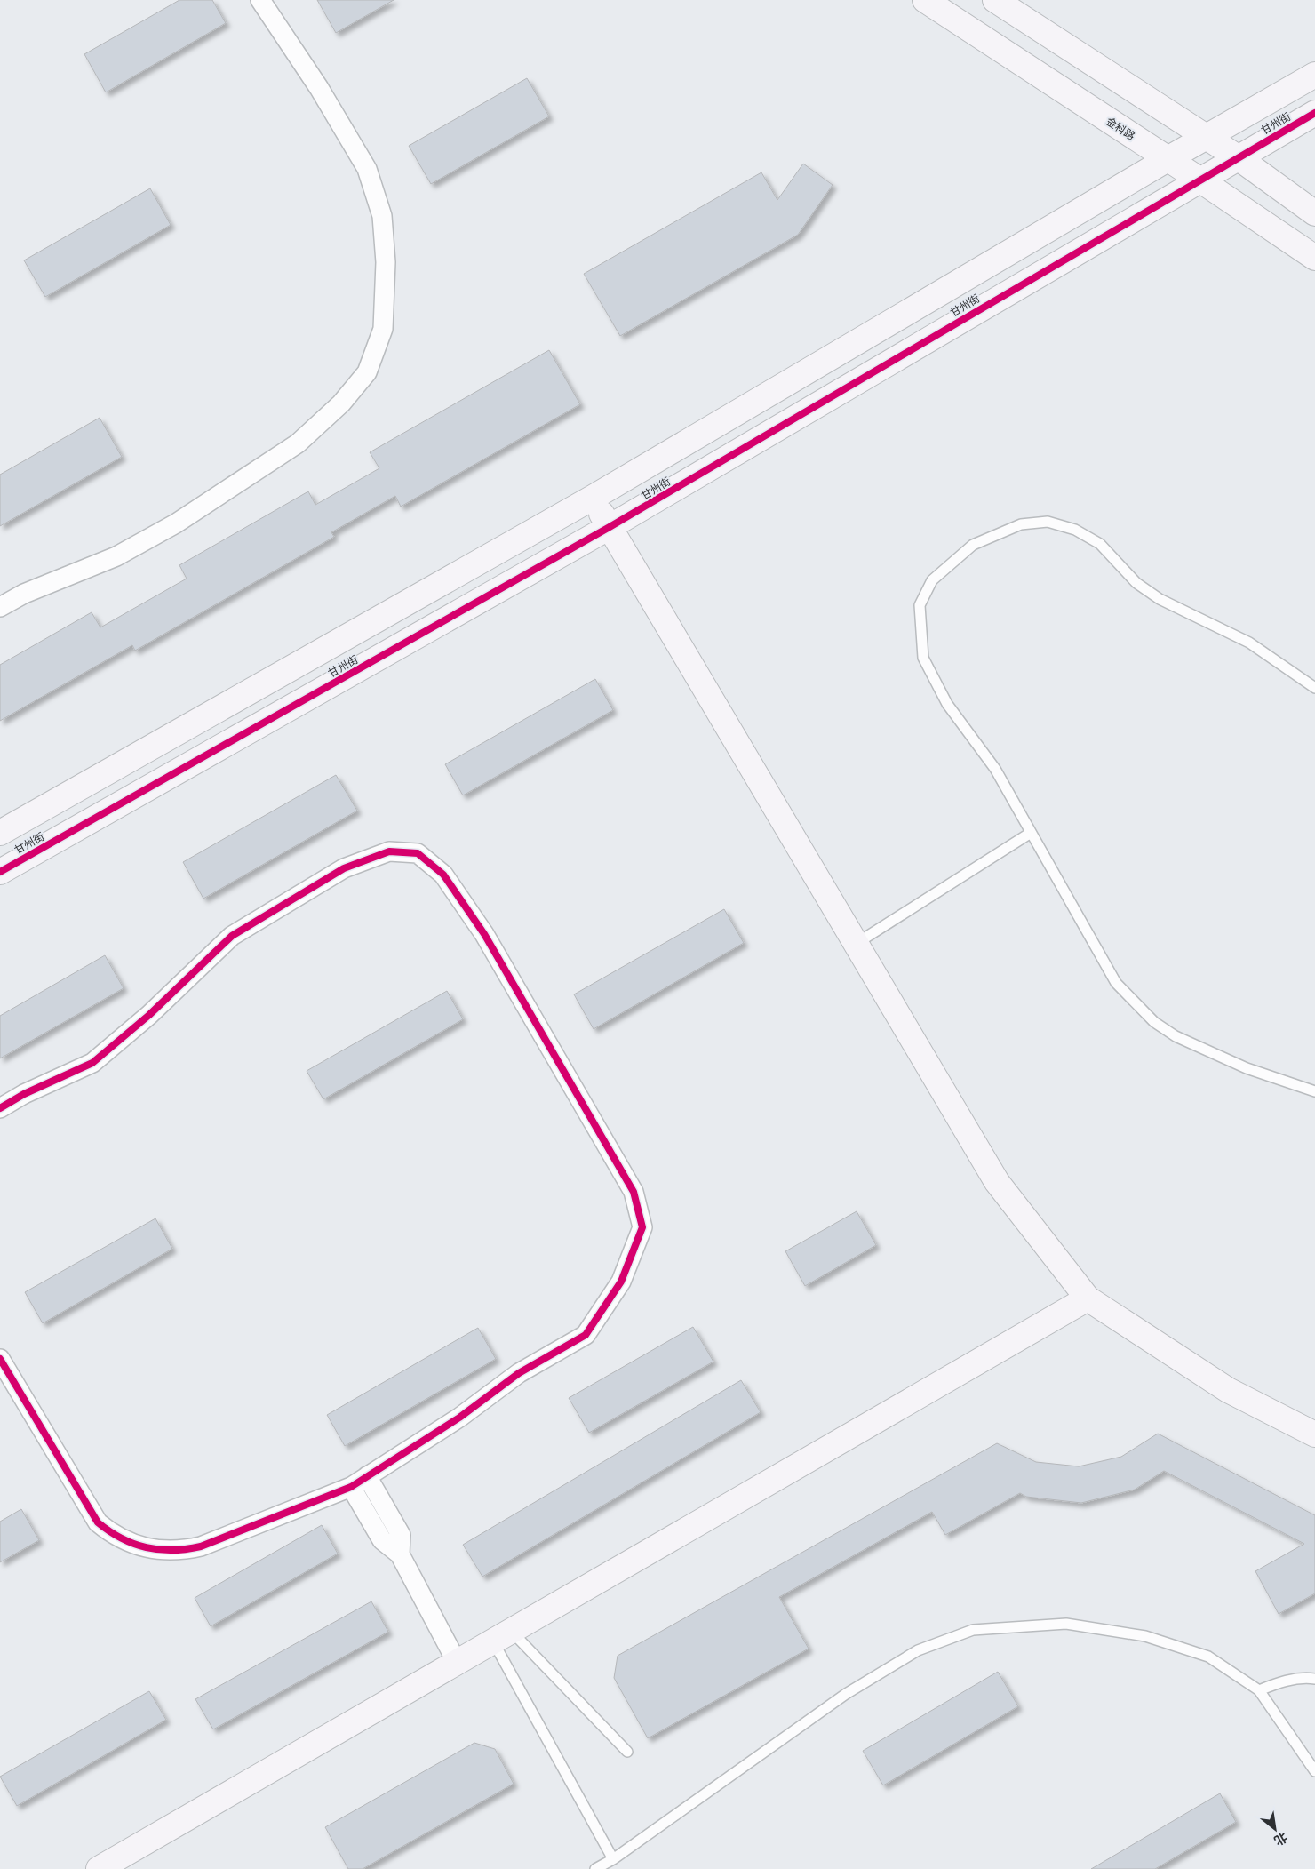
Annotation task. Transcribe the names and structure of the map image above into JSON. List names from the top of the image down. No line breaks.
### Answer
{"streets":{"street":["甘州街","金科路"]},"crossings":[["甘州街","金科路"]],"north":"bottom right"}
